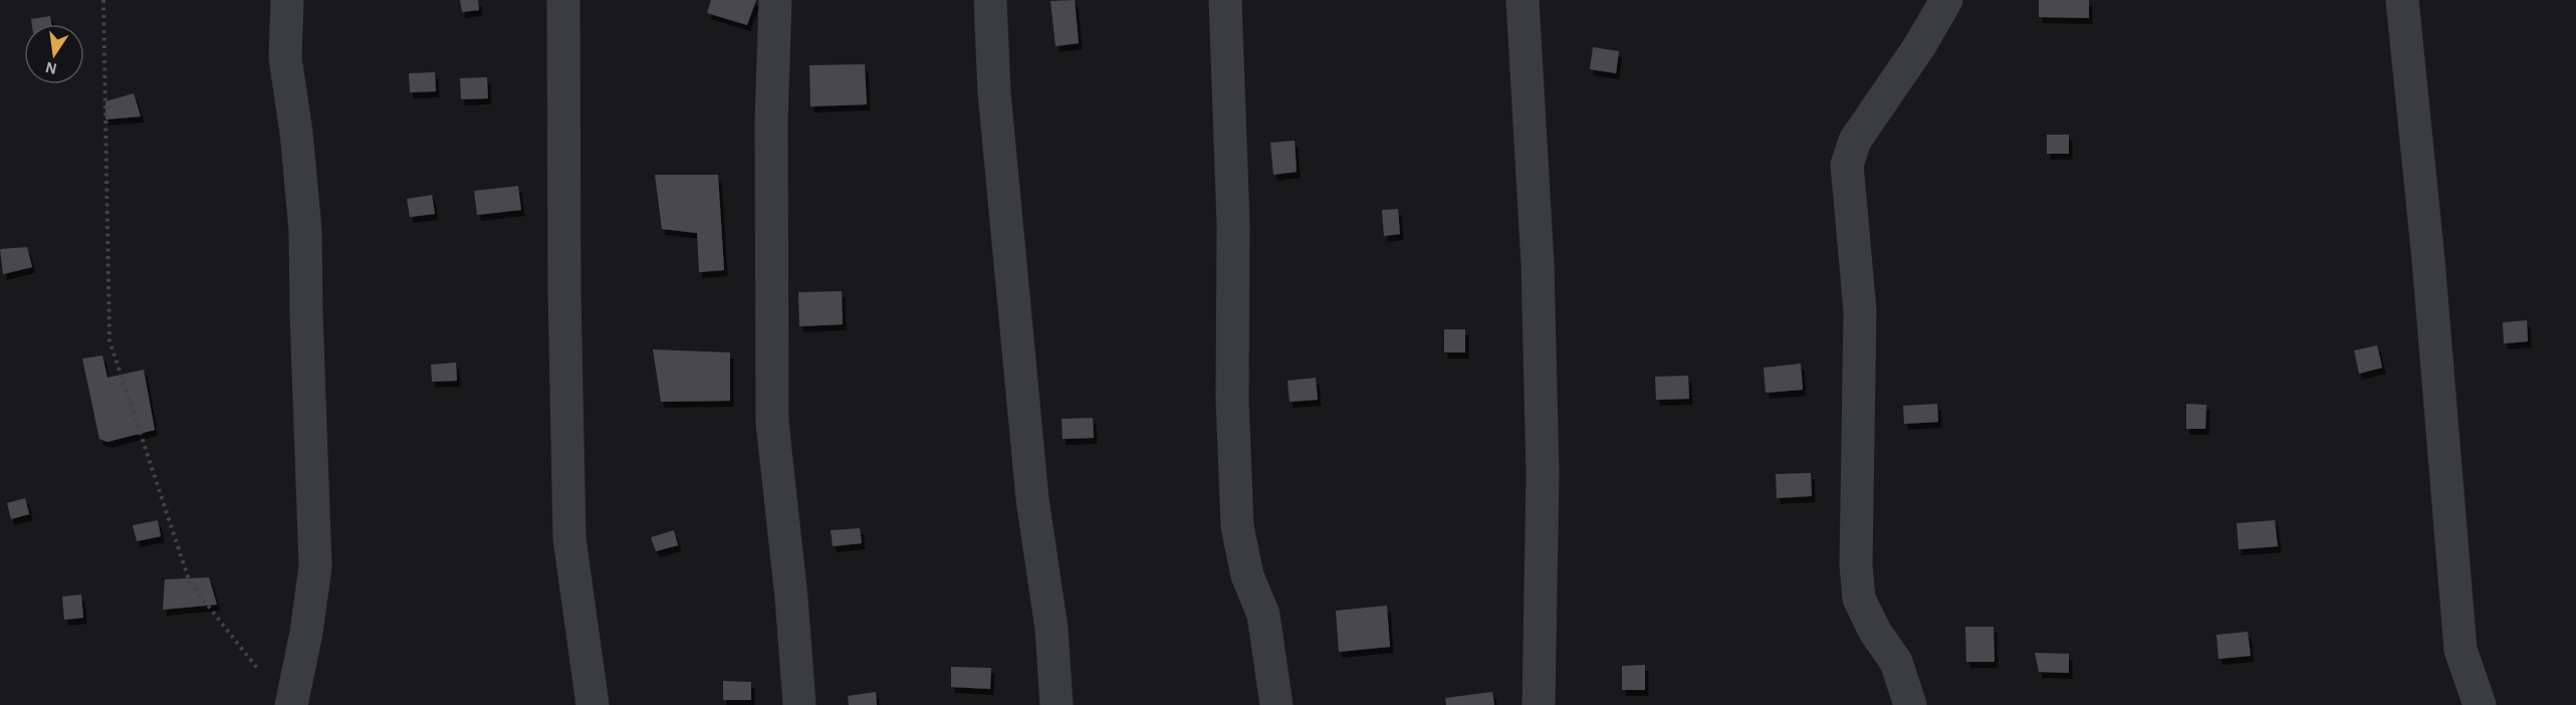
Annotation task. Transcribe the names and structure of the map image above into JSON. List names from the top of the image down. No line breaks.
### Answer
{"north":"bottom"}
